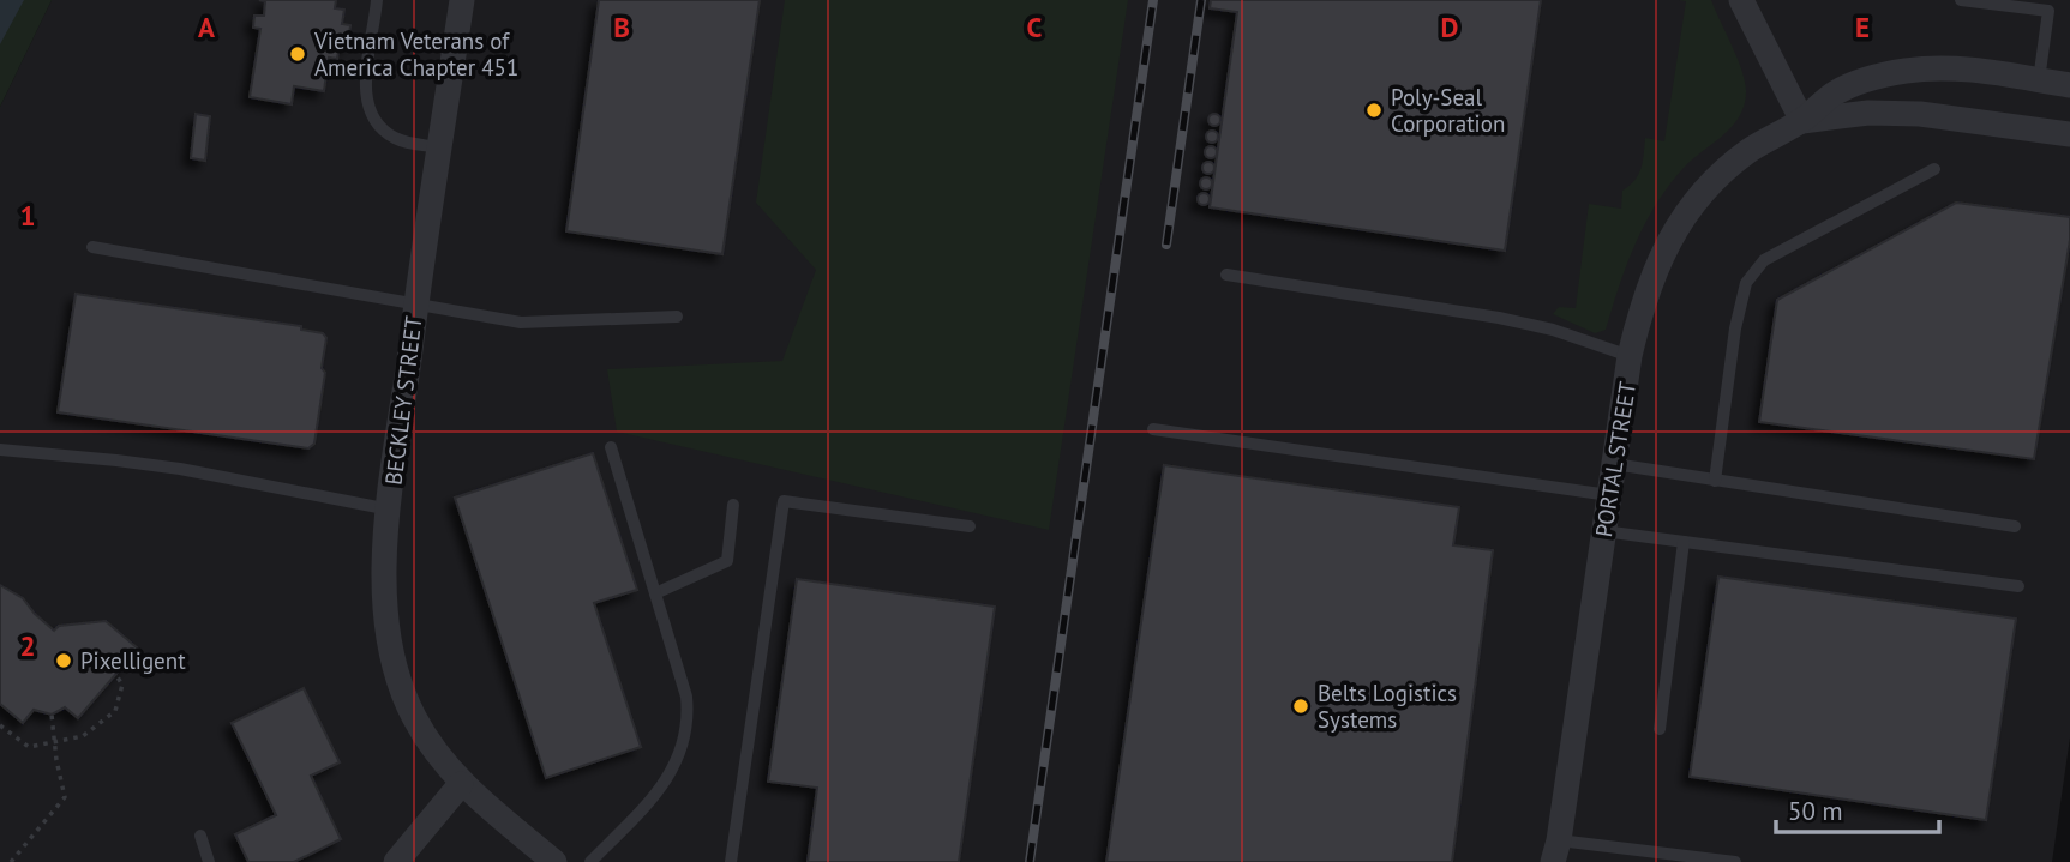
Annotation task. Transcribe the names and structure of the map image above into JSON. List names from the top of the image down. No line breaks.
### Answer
{"streets":{"street":["BECKLEY STREET","PORTAL STREET"]},"places":["Vietnam Veterans of America Chapter 451","Poly-Seal Corporation","Pixelligent","Belts Logistics Systems"],"scale_bar":"50 m","grid":{"columns":["A","B","C","D","E"],"rows":["1","2"]}}
